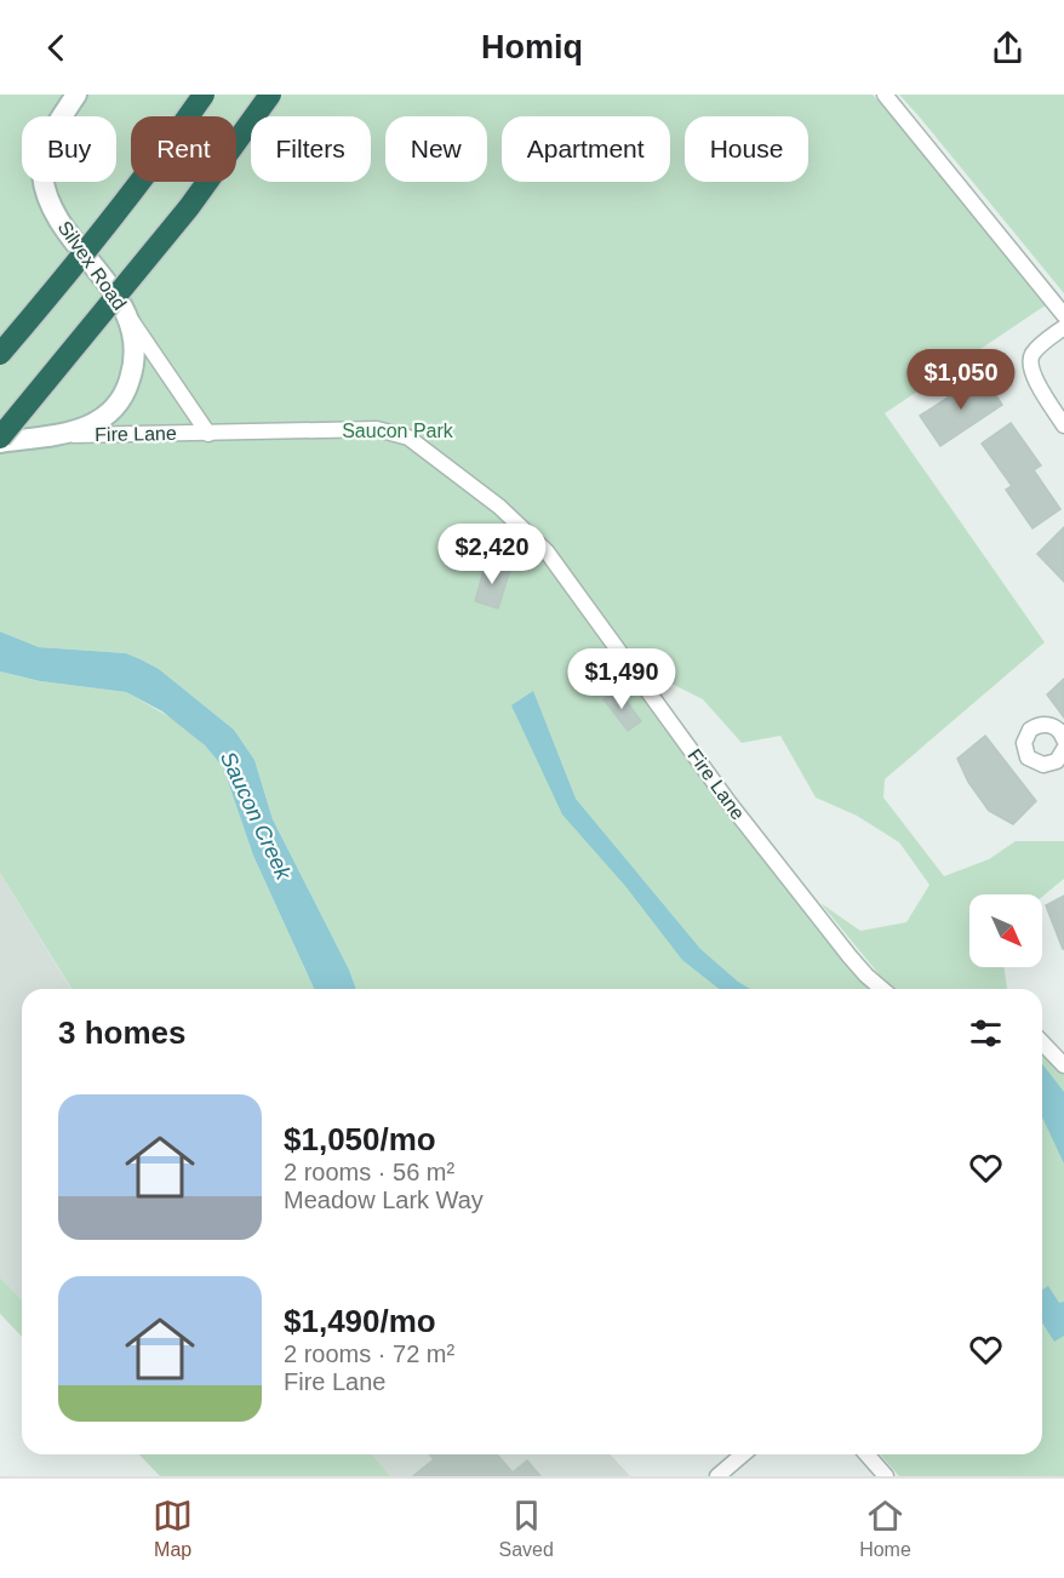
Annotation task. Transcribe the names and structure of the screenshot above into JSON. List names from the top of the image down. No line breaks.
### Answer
{"streets":{"street":["Silvex Road","Fire Lane"]},"crossings":[["Silvex Road","Fire Lane"]],"water":["Saucon Creek"],"parks":["Saucon Park"],"north":"bottom right","page":{"header":"Homiq","chip":["Buy","Rent","Filters","New","Apartment","House"],"price":["$1,050","$2,420","$1,490"],"heading":"3 homes","list":[{"name":"$1,050/mo","note":"2 rooms · 56 m² · Meadow Lark Way"},{"name":"$1,490/mo","note":"2 rooms · 72 m² · Fire Lane"}],"tabs":["Map","Saved","Home"]}}
